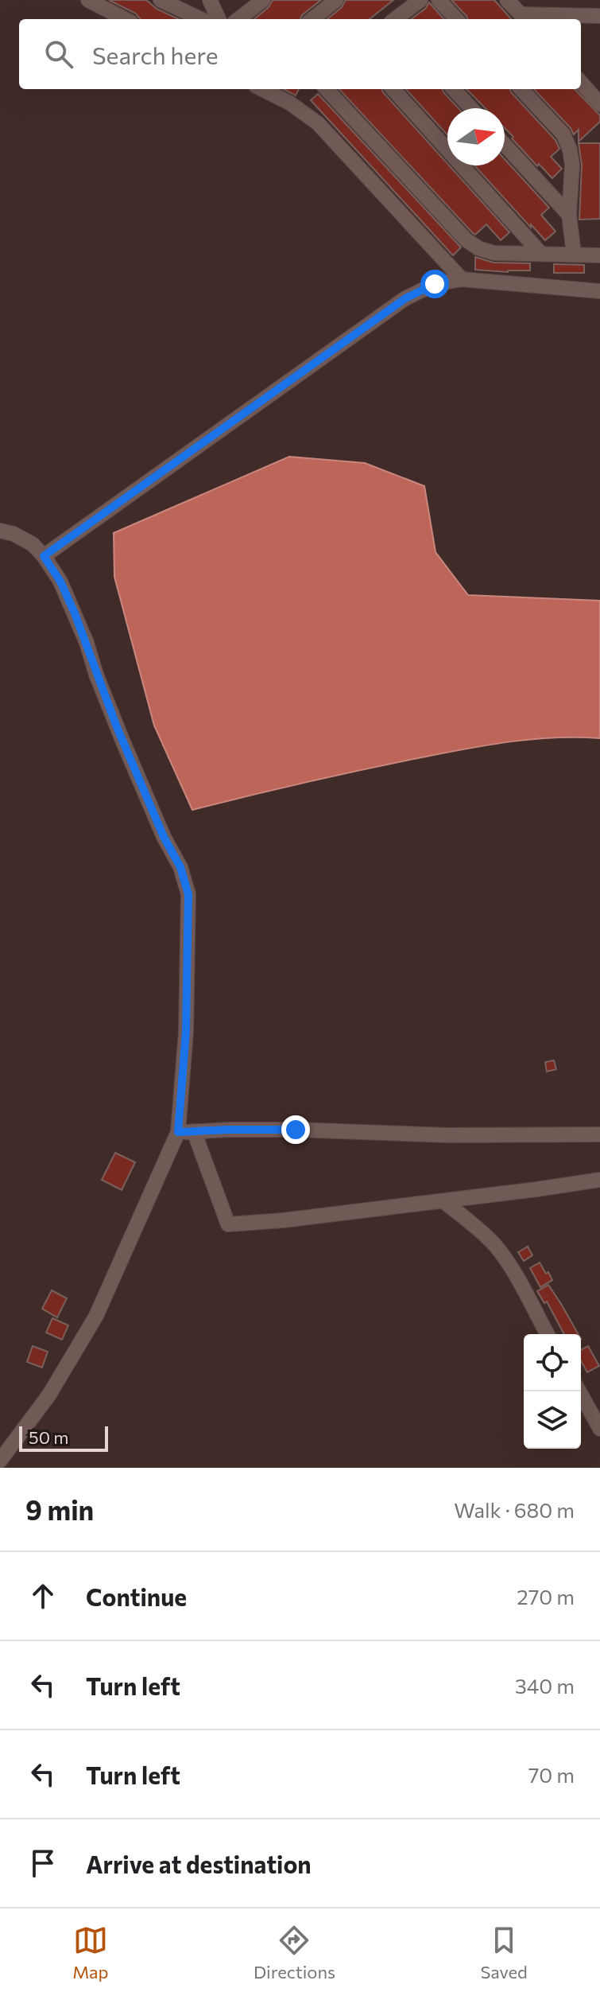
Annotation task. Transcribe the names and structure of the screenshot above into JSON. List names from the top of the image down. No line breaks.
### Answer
{"scale_bar":"50 m","north":"right","page":{"search":"Search here","scale":"50 m","heading":["9 min","Walk · 680 m"],"list":[["Continue","270 m"],["Turn left","340 m"],["Turn left","70 m"],"Arrive at destination"],"nav":["Map","Directions","Saved"]}}
